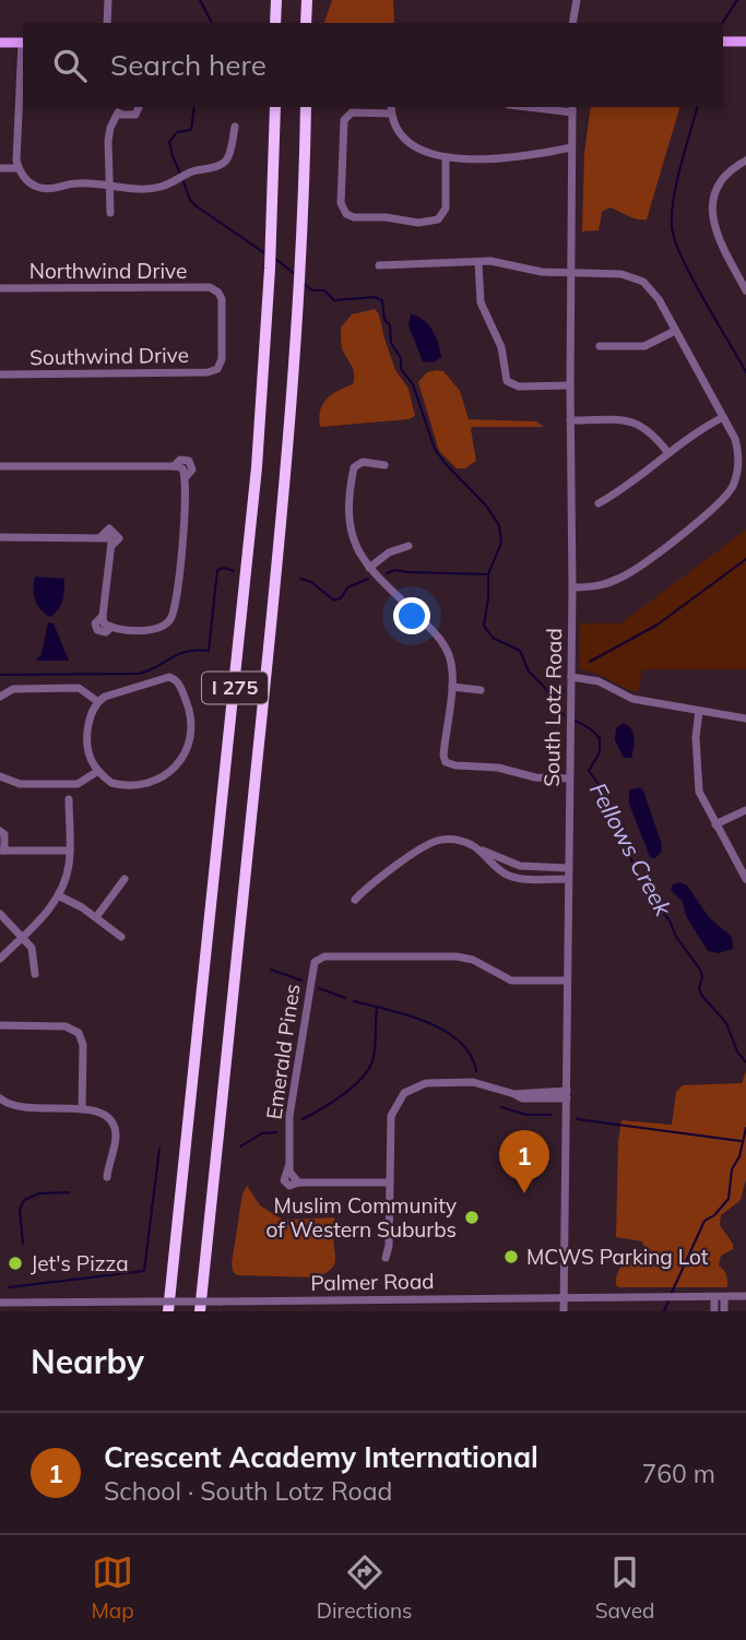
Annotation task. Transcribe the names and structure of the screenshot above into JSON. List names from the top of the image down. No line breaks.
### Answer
{"streets":{"highway":["I 275"],"street":["Northwind Drive","Southwind Drive","South Lotz Road","Emerald Pines","Palmer Road"]},"crossings":[["Northwind Drive","Southwind Drive"],["South Lotz Road","Emerald Pines"],["South Lotz Road","Palmer Road"]],"water":["Fellows Creek"],"places":["Muslim Community of Western Suburbs","MCWS Parking Lot","Jet's Pizza"],"page":{"search":"Search here","pins":"1","heading":"Nearby","list":[{"mark":"1","name":"Crescent Academy International","note":"School · South Lotz Road","value":"760 m"}],"nav":["Map","Directions","Saved"]}}
